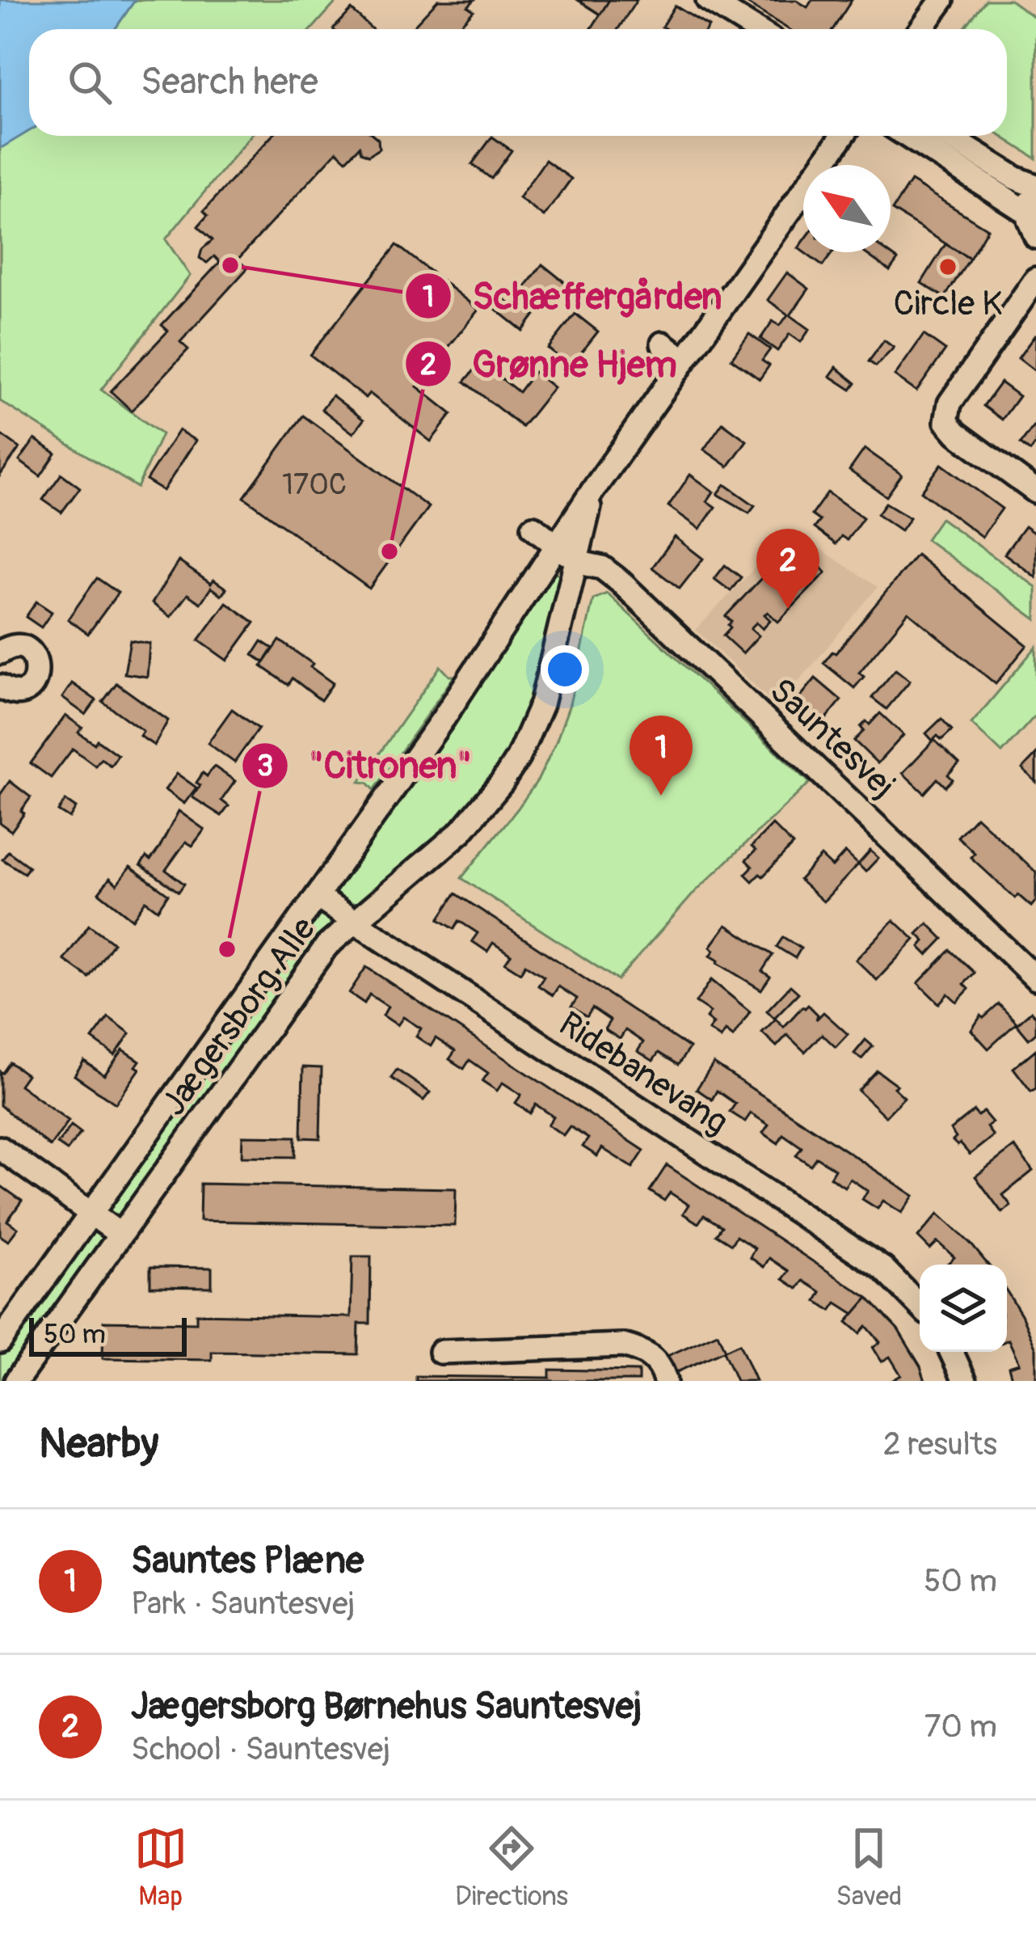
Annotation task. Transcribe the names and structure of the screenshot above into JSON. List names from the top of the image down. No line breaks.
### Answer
{"streets":{"street":["Sauntesvej","Jægersborg Alle","Ridebanevang"]},"crossings":[["Sauntesvej","Jægersborg Alle"],["Jægersborg Alle","Ridebanevang"]],"places":["Schæffergården","Circle K","Grønne Hjem","\"Citronen\""],"house_numbers":["170C"],"scale_bar":"50 m","north":"top left","page":{"search":"Search here","pins":["2","1"],"scale":"50 m","heading":["Nearby","2 results"],"list":[{"mark":"1","name":"Sauntes Plæne","note":"Park · Sauntesvej","value":"50 m"},{"mark":"2","name":"Jægersborg Børnehus Sauntesvej","note":"School · Sauntesvej","value":"70 m"}],"nav":["Map","Directions","Saved"]}}
